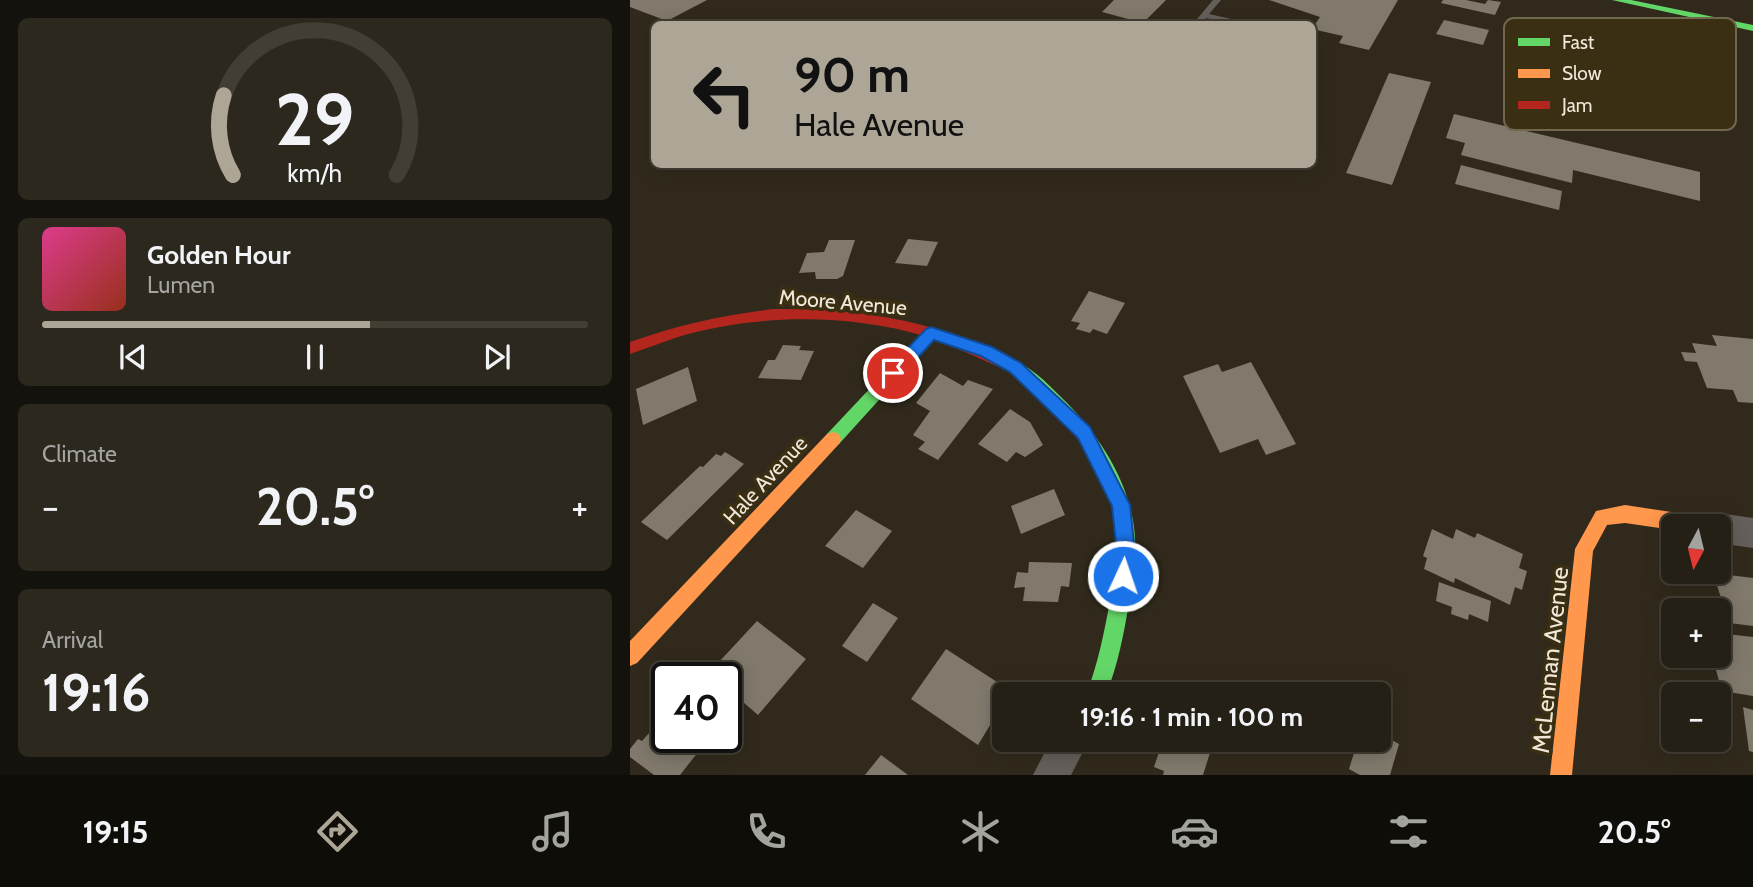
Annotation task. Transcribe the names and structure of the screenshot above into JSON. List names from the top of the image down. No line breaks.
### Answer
{"streets":{"street":["Moore Avenue","Hale Avenue","McLennan Avenue"]},"crossings":[["Moore Avenue","Hale Avenue"]],"legend":["Fast","Slow","Jam"],"north":"bottom","page":{"turn":["90 m","Hale Avenue"],"song":["Golden Hour","Lumen"],"tile":["Climate",["Arrival","19:16"]],"heat":["−","20.5°","+"],"map_buttons":["+","−"],"limit":"40","trip":"19:16 · 1 min · 100 m","tabs":["19:15","20.5°"],"gauge":["29","km/h"]}}
